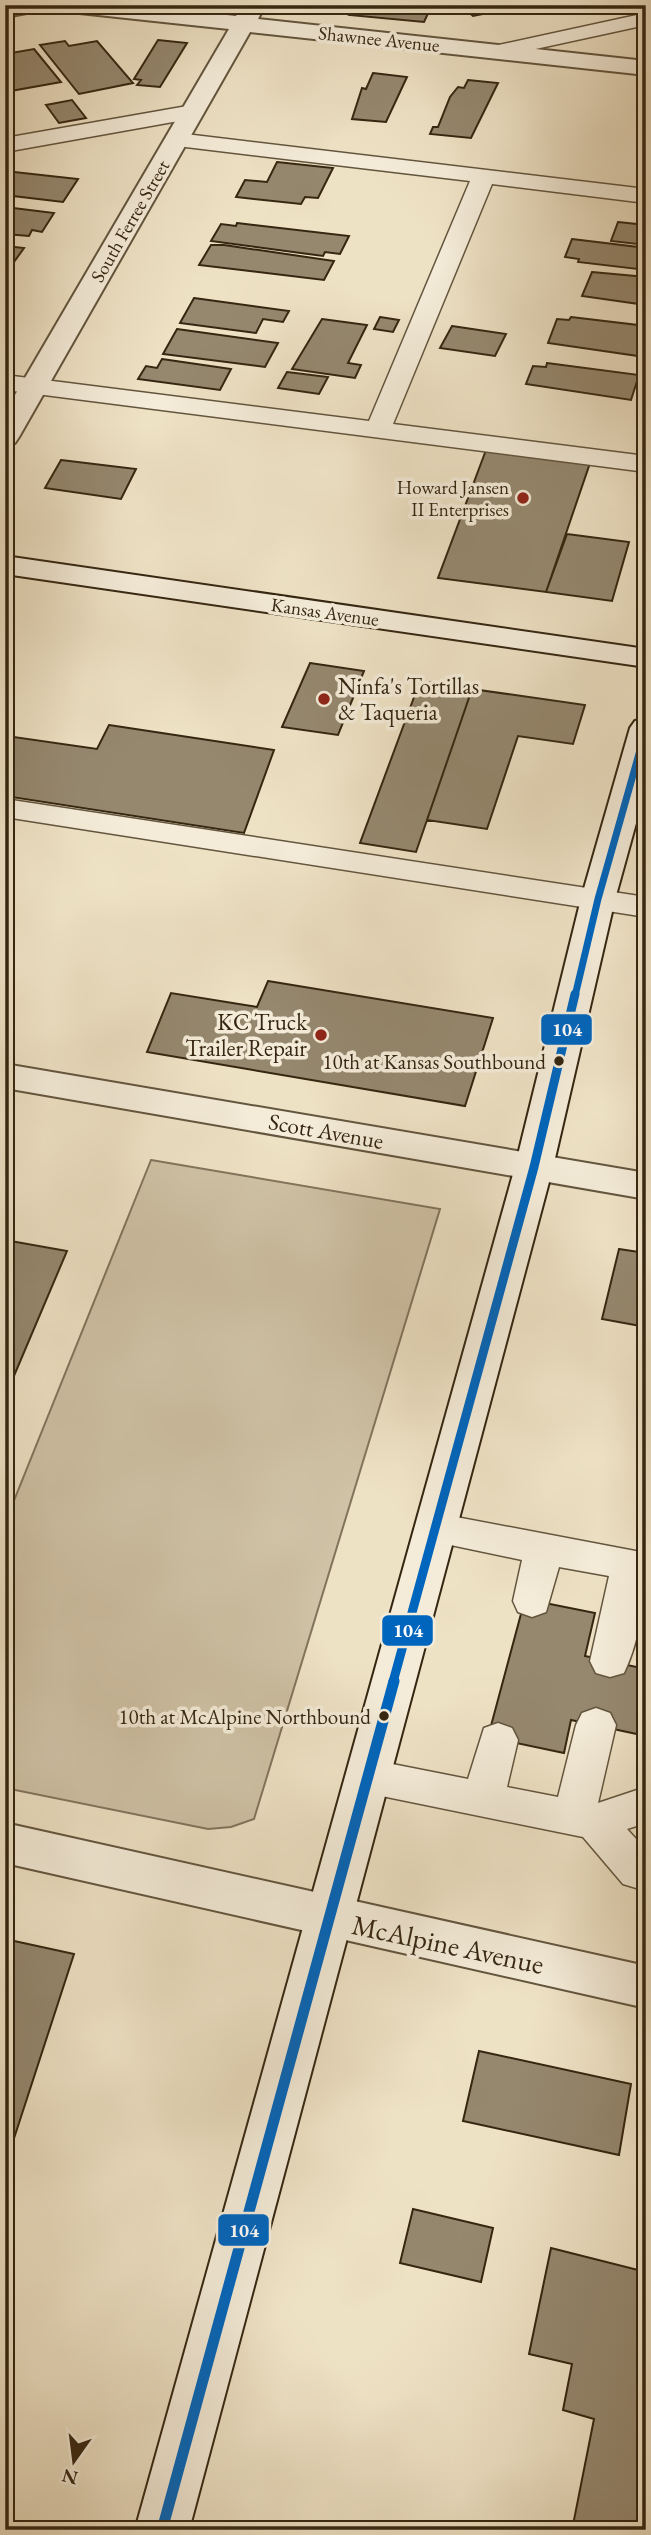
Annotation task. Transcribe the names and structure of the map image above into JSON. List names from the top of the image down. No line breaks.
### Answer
{"streets":{"street":["Shawnee Avenue","South Ferree Street","Kansas Avenue","Scott Avenue","McAlpine Avenue"]},"crossings":[["Shawnee Avenue","South Ferree Street"]],"places":["Howard Jansen II Enterprises","Ninfa's Tortillas & Taqueria","KC Truck Trailer Repair","10th at Kansas Southbound","10th at McAlpine Northbound"],"lines":["transit line 104"],"north":"bottom"}
